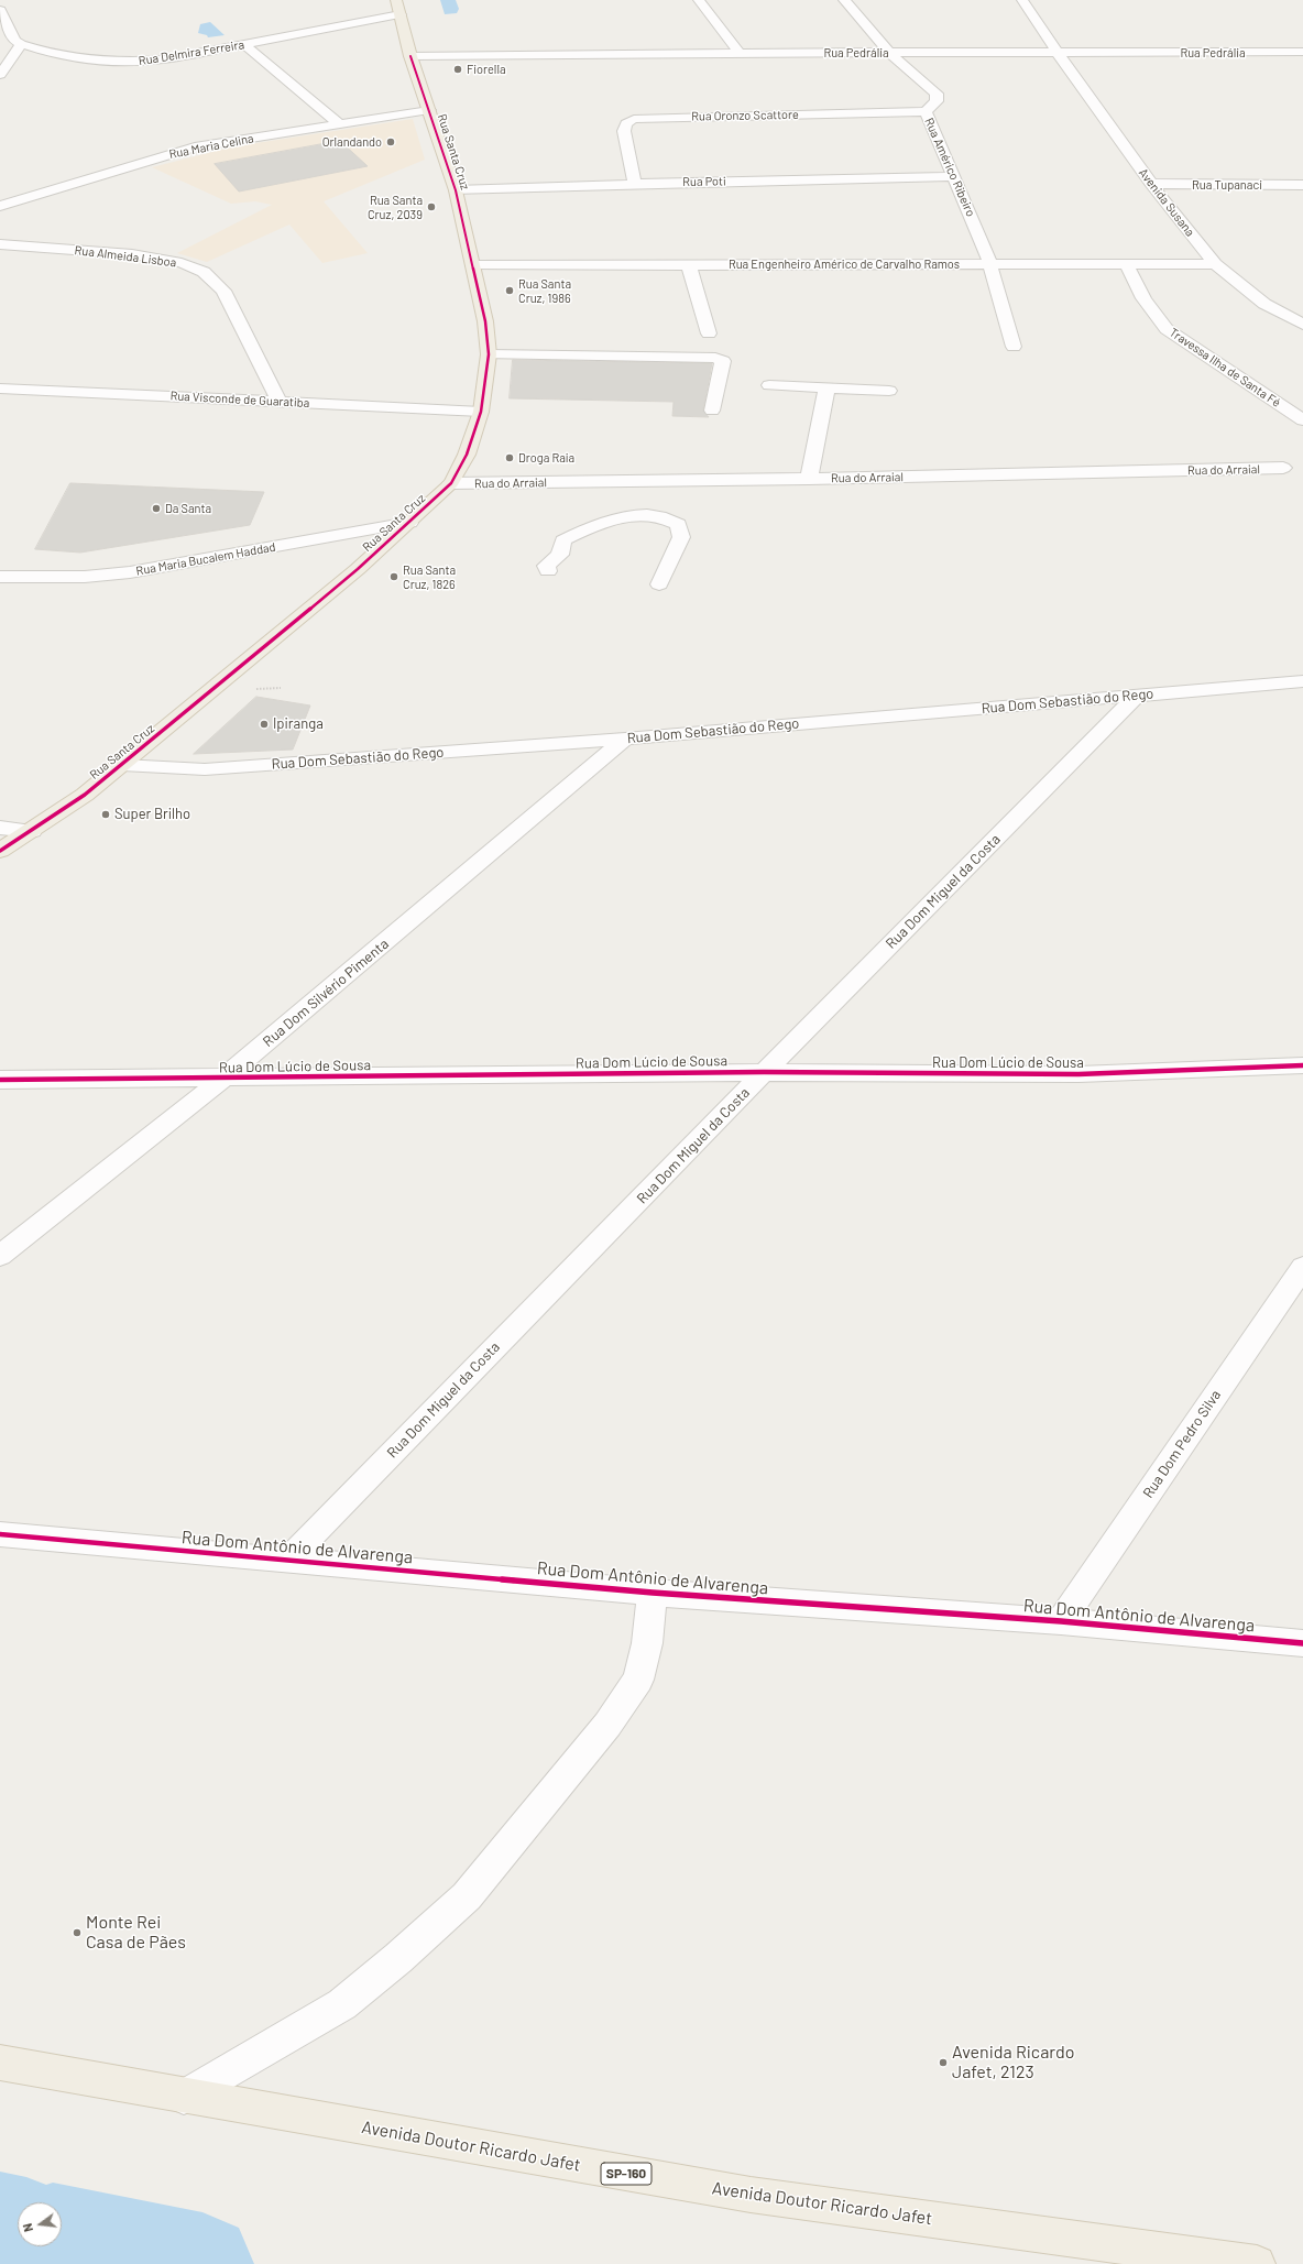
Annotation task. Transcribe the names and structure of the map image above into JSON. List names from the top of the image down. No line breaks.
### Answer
{"streets":{"main road":["Rua Santa Cruz","Avenida Doutor Ricardo Jafet","SP-160"],"street":["Rua Delmira Ferreira","Rua Pedrália","Rua Oronzo Scattore","Rua Maria Celina","Rua Américo Ribeiro","Rua Poti","Rua Tupanaci","Avenida Susana","Rua Almeida Lisboa","Rua Engenheiro Américo de Carvalho Ramos","Travessa Ilha de Santa Fé","Rua Visconde de Guaratiba","Rua do Arraial","Rua Maria Bucalem Haddad","Rua Dom Sebastião do Rego","Rua Dom Miguel da Costa","Rua Dom Silvério Pimenta","Rua Dom Lúcio de Sousa","Rua Dom Pedro Silva","Rua Dom Antônio de Alvarenga"]},"crossings":[["Rua Delmira Ferreira","Rua Santa Cruz"],["Rua Pedrália","Rua Santa Cruz"],["Rua Pedrália","Rua Américo Ribeiro"],["Rua Pedrália","Avenida Susana"],["Rua Oronzo Scattore","Rua Américo Ribeiro"],["Rua Oronzo Scattore","Rua Poti"],["Rua Maria Celina","Rua Santa Cruz"],["Rua Santa Cruz","Rua Poti"],["Rua Santa Cruz","Rua Engenheiro Américo de Carvalho Ramos"],["Rua Santa Cruz","Rua Visconde de Guaratiba"],["Rua Santa Cruz","Rua do Arraial"],["Rua Santa Cruz","Rua Maria Bucalem Haddad"],["Rua Santa Cruz","Rua Dom Sebastião do Rego"],["Rua Américo Ribeiro","Rua Poti"],["Rua Américo Ribeiro","Rua Engenheiro Américo de Carvalho Ramos"],["Rua Tupanaci","Avenida Susana"],["Avenida Susana","Rua Engenheiro Américo de Carvalho Ramos"],["Rua Almeida Lisboa","Rua Visconde de Guaratiba"],["Rua Engenheiro Américo de Carvalho Ramos","Travessa Ilha de Santa Fé"],["Rua Dom Sebastião do Rego","Rua Dom Miguel da Costa"],["Rua Dom Sebastião do Rego","Rua Dom Silvério Pimenta"],["Rua Dom Miguel da Costa","Rua Dom Lúcio de Sousa"],["Rua Dom Miguel da Costa","Rua Dom Antônio de Alvarenga"],["Rua Dom Silvério Pimenta","Rua Dom Lúcio de Sousa"],["Rua Dom Pedro Silva","Rua Dom Antônio de Alvarenga"]],"places":["Fiorella","Orlandando","Rua Santa Cruz, 2039","Rua Santa Cruz, 1986","Droga Raia","Da Santa","Rua Santa Cruz, 1826","Ipiranga","Super Brilho","Monte Rei Casa de Pães","Avenida Ricardo Jafet, 2123"],"north":"left"}
